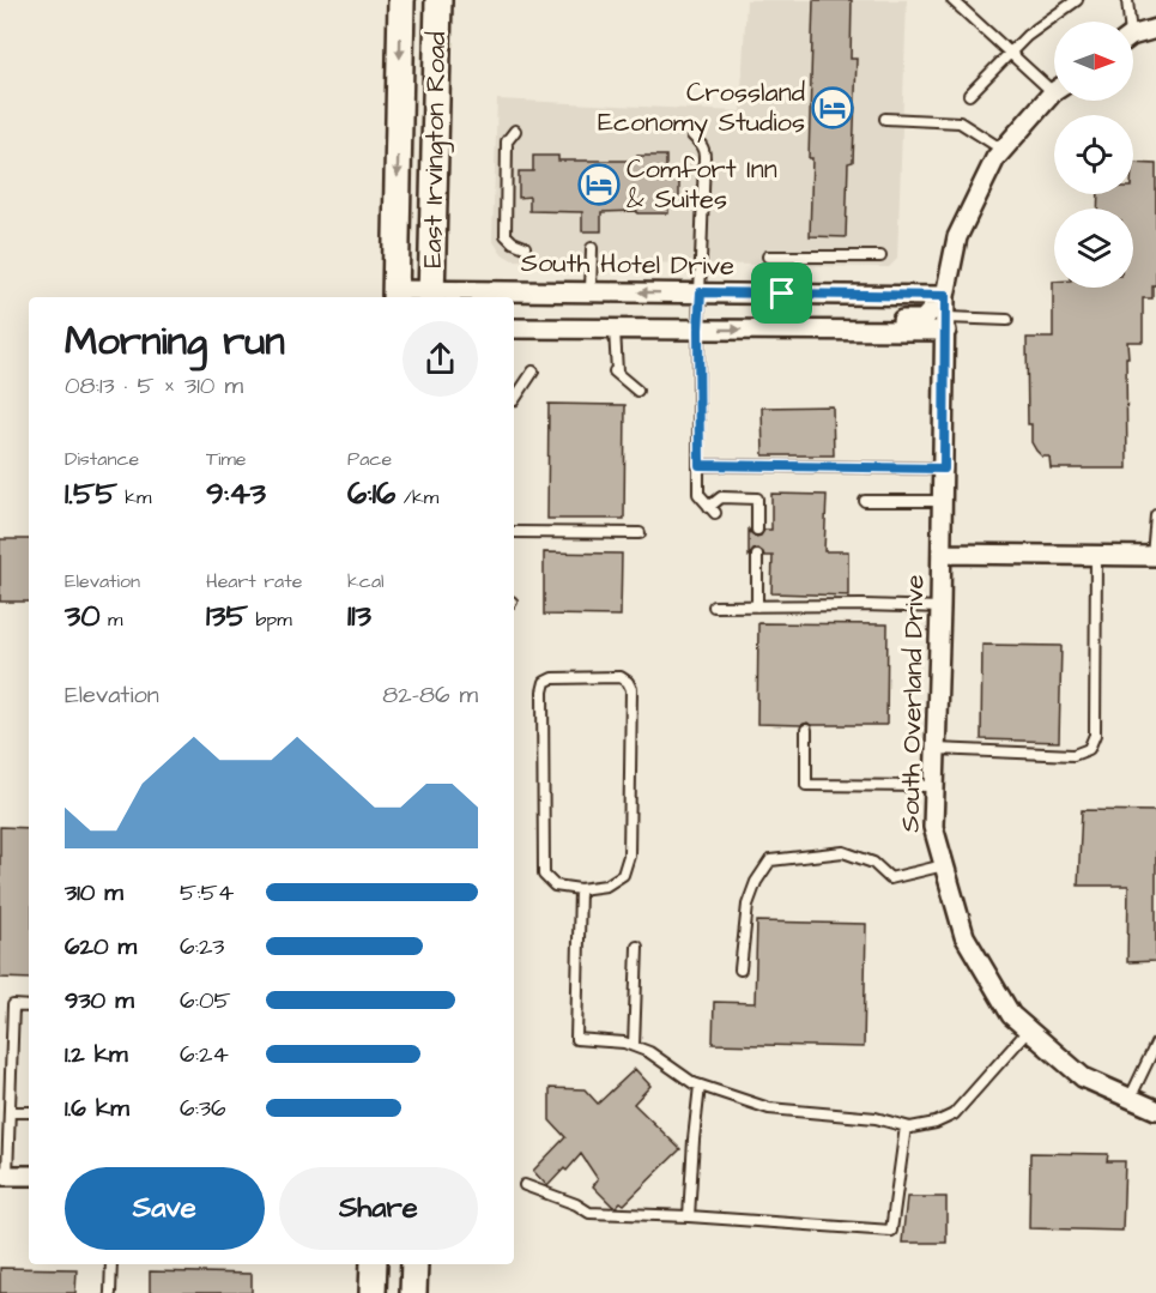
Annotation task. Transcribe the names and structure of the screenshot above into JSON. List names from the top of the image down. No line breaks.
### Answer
{"streets":{"main road":["East Irvington Road"],"street":["South Hotel Drive","South Overland Drive"]},"crossings":[["East Irvington Road","South Hotel Drive"],["South Hotel Drive","South Overland Drive"]],"places":{"hotel":["Crossland Economy Studios","Comfort Inn & Suites"]},"north":"right","page":{"heading":["Morning run","08:13 · 5 × 310 m"],"stats":[["Distance","1.55 km"],["Time","9:43"],["Pace","6:16 /km"],["Elevation","30 m"],["Heart rate","135 bpm"],["kcal","113"]],"chart":["Elevation","82–86 m"],"list":[{"name":"310 m","note":"5:54"},{"name":"620 m","note":"6:23"},{"name":"930 m","note":"6:05"},{"name":"1.2 km","note":"6:24"},{"name":"1.6 km","note":"6:36"}],"buttons":["Save","Share"]}}
